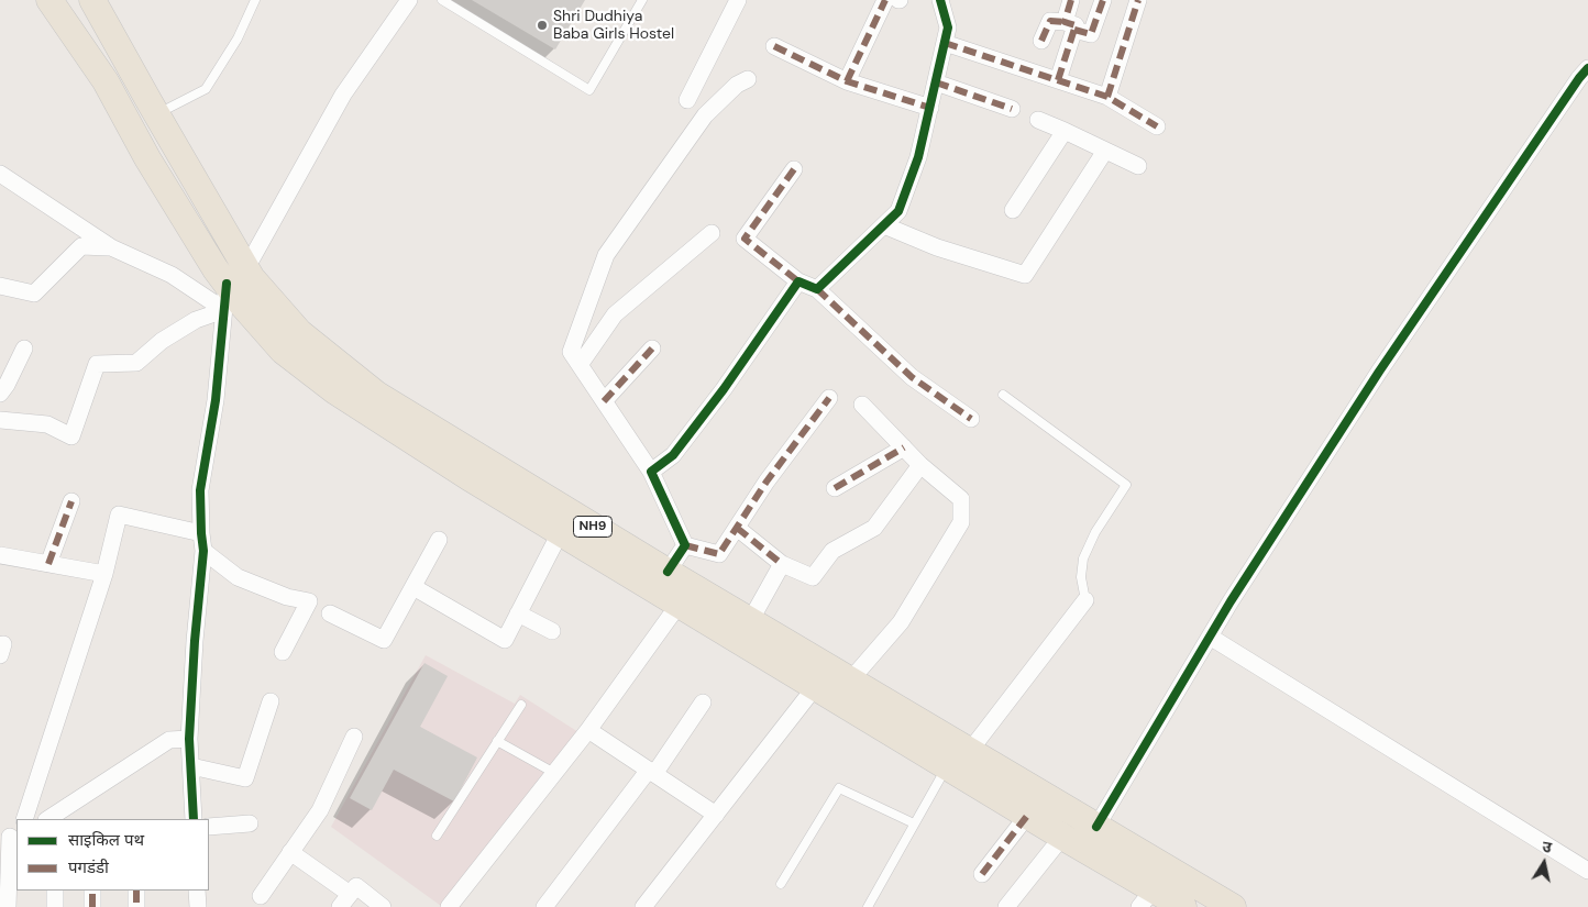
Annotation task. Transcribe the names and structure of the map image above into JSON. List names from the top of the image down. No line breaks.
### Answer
{"streets":{"highway":["NH9"]},"places":["Shri Dudhiya Baba Girls Hostel"],"legend":["साइकिल पथ","पगडंडी"],"north":"top"}
